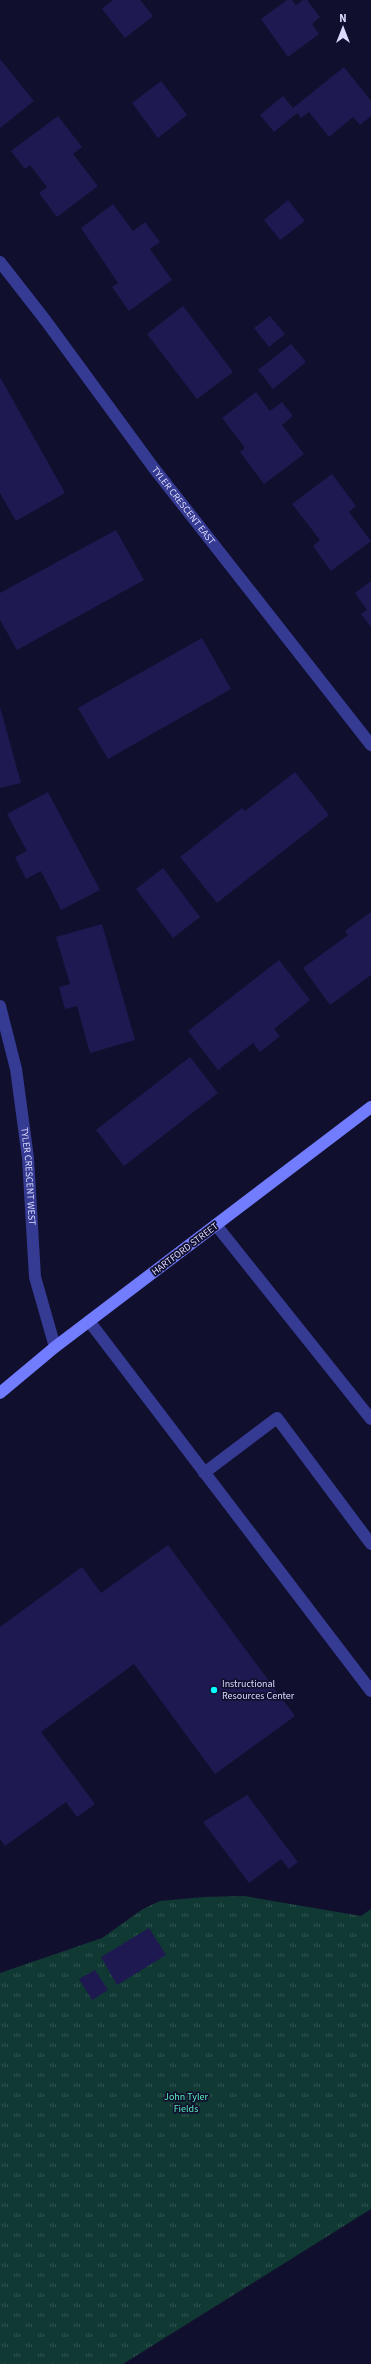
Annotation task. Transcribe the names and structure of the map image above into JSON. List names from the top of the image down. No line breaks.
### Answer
{"streets":{"street":["TYLER CRESCENT EAST","TYLER CRESCENT WEST","HARTFORD STREET"]},"crossings":[["TYLER CRESCENT WEST","HARTFORD STREET"]],"parks":["John Tyler Fields"],"places":["Instructional Resources Center"],"north":"top"}
